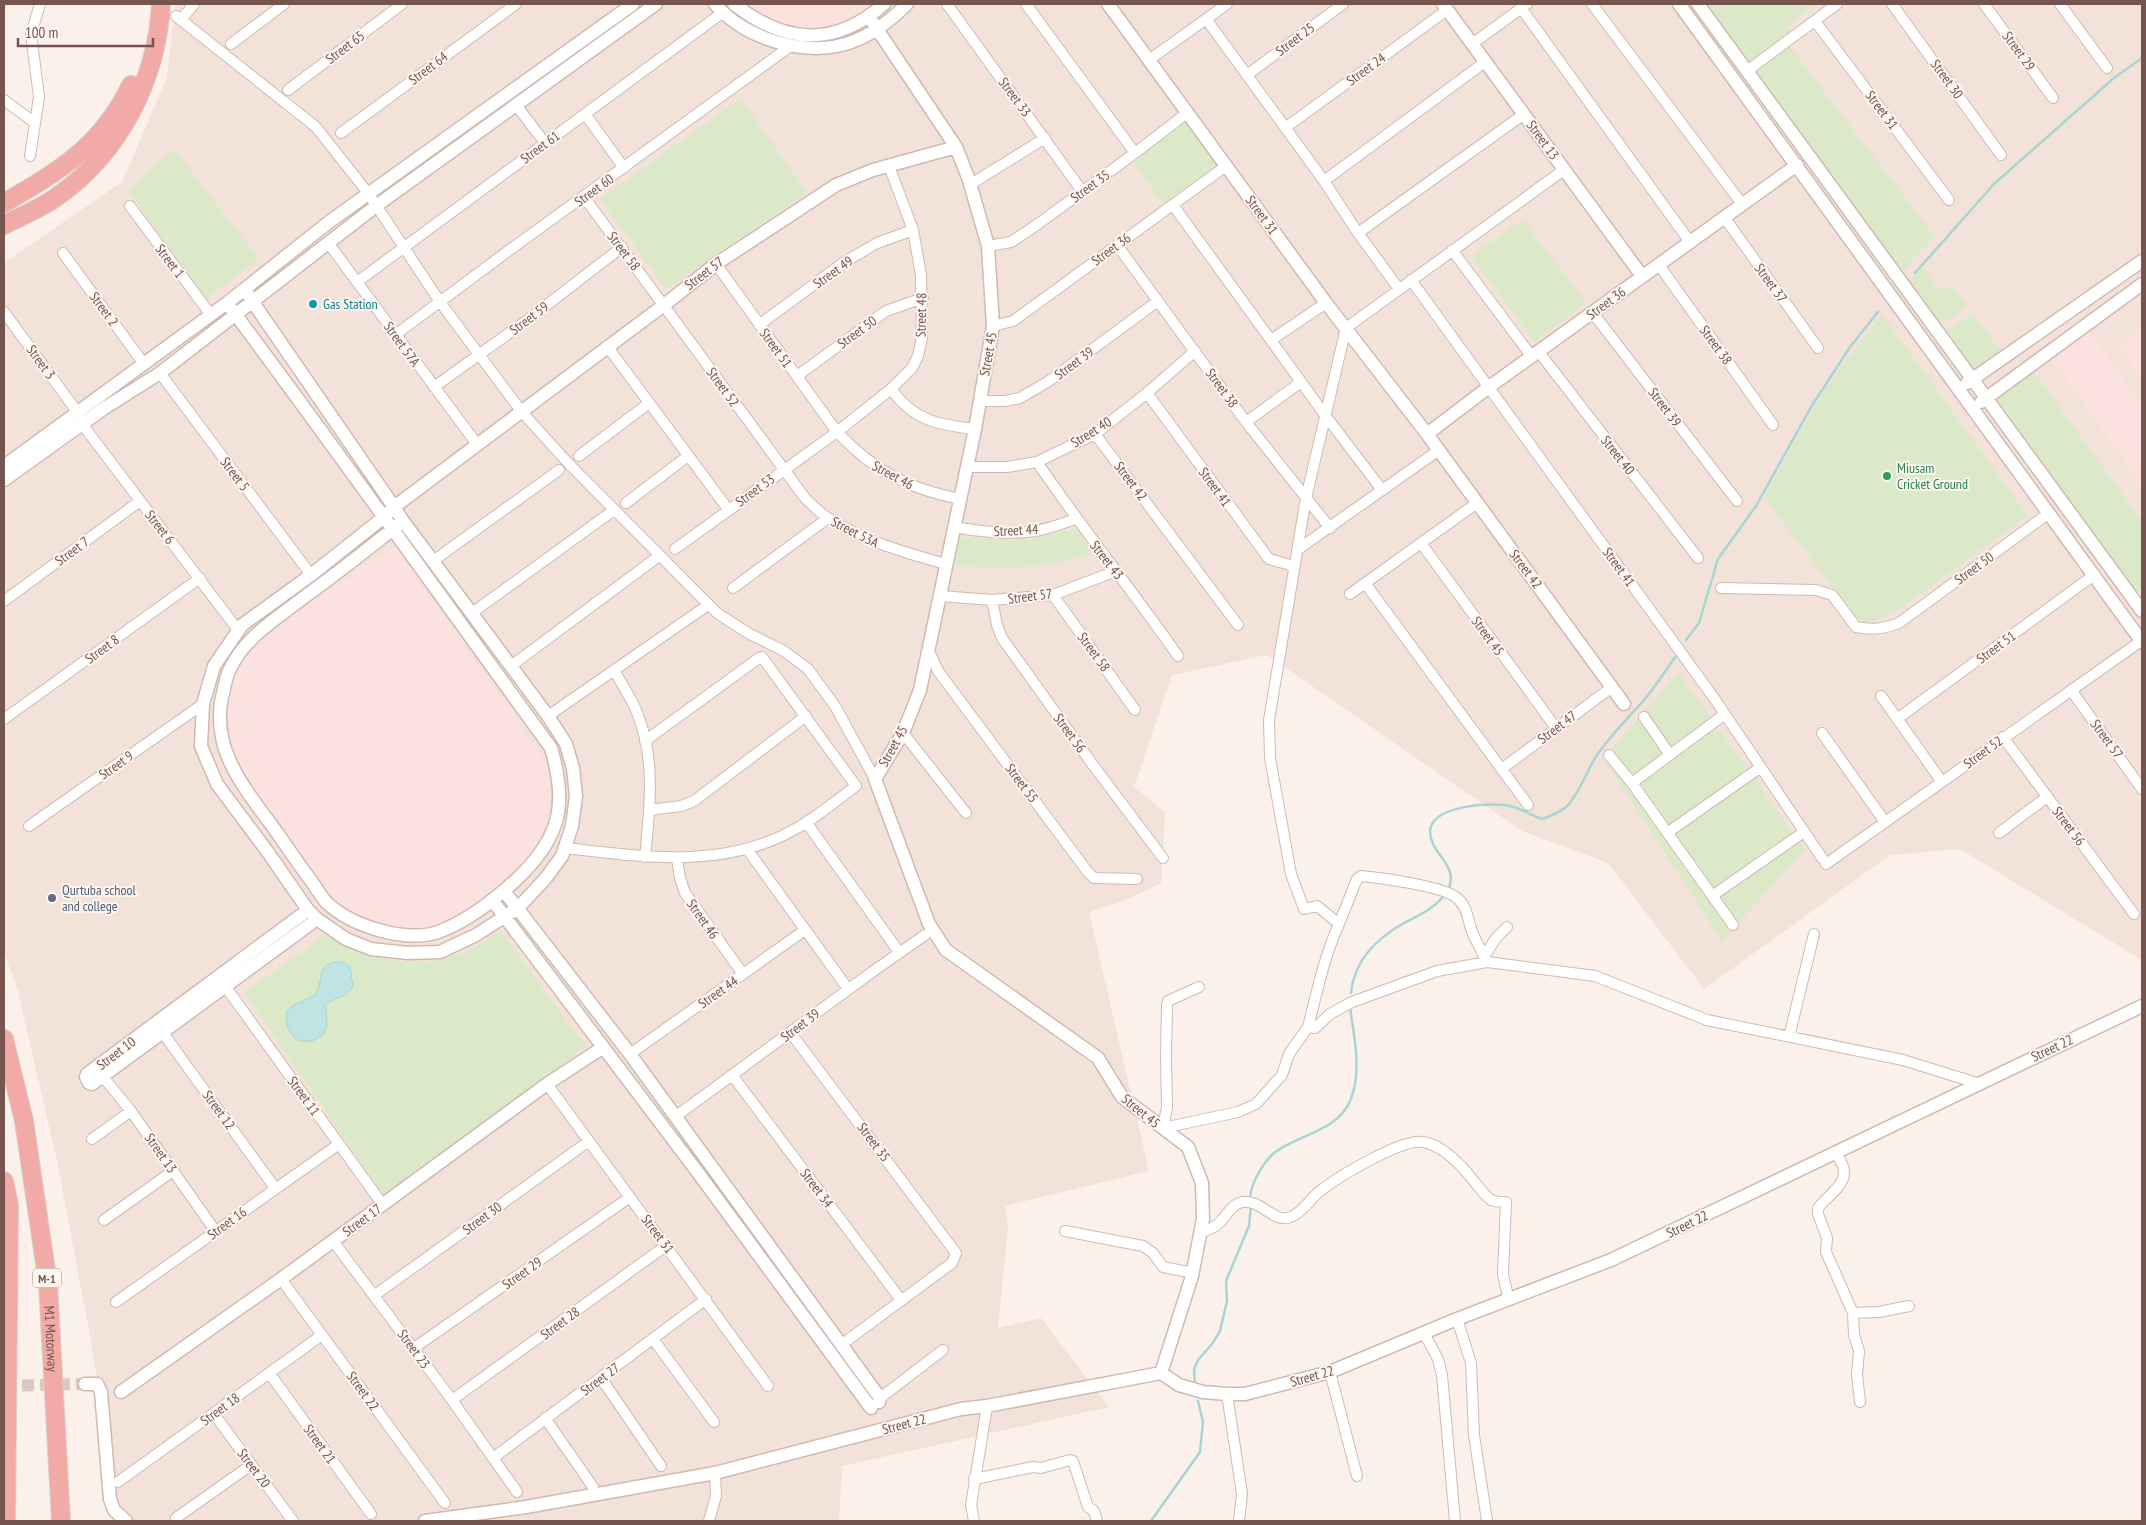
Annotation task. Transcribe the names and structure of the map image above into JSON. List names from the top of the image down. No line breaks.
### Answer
{"streets":{"highway":["M-1","M1 Motorway"],"street":["Street 25","Street 65","Street 29","Street 64","Street 24","Street 30","Street 33","Street 31","Street 13","Street 61","Street 35","Street 60","Street 36","Street 58","Street 1","Street 49","Street 57","Street 37","Street 2","Street 48","Street 59","Street 50","Street 57A","Street 38","Street 51","Street 45","Street 3","Street 39","Street 52","Street 40","Street 5","Street 46","Street 42","Street 41","Street 53","Street 6","Street 44","Street 53A","Street 7","Street 43","Street 8","Street 47","Street 56","Street 9","Street 55","Street 22","Street 10","Street 11","Street 12","Street 34","Street 17","Street 16","Street 28","Street 23","Street 27","Street 18","Street 21","Street 20"]},"crossings":[["Street 29","Street 31"],["Street 29","Street 23"],["Street 24","Street 13"],["Street 30","Street 31"],["Street 30","Street 23"],["Street 33","Street 35"],["Street 31","Street 35"],["Street 31","Street 36"],["Street 31","Street 42"],["Street 31","Street 17"],["Street 31","Street 28"],["Street 31","Street 27"],["Street 13","Street 36"],["Street 13","Street 10"],["Street 13","Street 16"],["Street 61","Street 57A"],["Street 35","Street 45"],["Street 35","Street 39"],["Street 35","Street 34"],["Street 60","Street 58"],["Street 60","Street 57A"],["Street 36","Street 37"],["Street 36","Street 38"],["Street 36","Street 45"],["Street 36","Street 39"],["Street 36","Street 40"],["Street 36","Street 42"],["Street 36","Street 41"],["Street 58","Street 57"],["Street 58","Street 59"],["Street 58","Street 52"],["Street 49","Street 48"],["Street 49","Street 51"],["Street 57","Street 48"],["Street 57","Street 57A"],["Street 57","Street 51"],["Street 57","Street 45"],["Street 57","Street 52"],["Street 57","Street 5"],["Street 57","Street 6"],["Street 57","Street 43"],["Street 57","Street 56"],["Street 57","Street 9"],["Street 57","Street 10"],["Street 48","Street 50"],["Street 48","Street 51"],["Street 48","Street 46"],["Street 48","Street 53"],["Street 59","Street 57A"],["Street 50","Street 51"],["Street 38","Street 39"],["Street 38","Street 40"],["Street 51","Street 46"],["Street 51","Street 53"],["Street 45","Street 39"],["Street 45","Street 40"],["Street 45","Street 46"],["Street 45","Street 44"],["Street 45","Street 53A"],["Street 45","Street 47"],["Street 45","Street 55"],["Street 45","Street 22"],["Street 3","Street 6"],["Street 39","Street 34"],["Street 52","Street 41"],["Street 52","Street 53"],["Street 52","Street 53A"],["Street 52","Street 56"],["Street 40","Street 42"],["Street 40","Street 41"],["Street 40","Street 43"],["Street 46","Street 53"],["Street 46","Street 44"],["Street 42","Street 47"],["Street 53","Street 53A"],["Street 6","Street 7"],["Street 6","Street 8"],["Street 44","Street 43"],["Street 22","Street 17"],["Street 22","Street 18"],["Street 10","Street 11"],["Street 10","Street 12"],["Street 11","Street 17"],["Street 11","Street 16"],["Street 12","Street 16"],["Street 17","Street 23"],["Street 28","Street 23"],["Street 23","Street 27"],["Street 18","Street 21"],["Street 18","Street 20"]],"places":["Gas Station","Miusam Cricket Ground","Qurtuba school and college"],"scale_bar":"100 m"}
